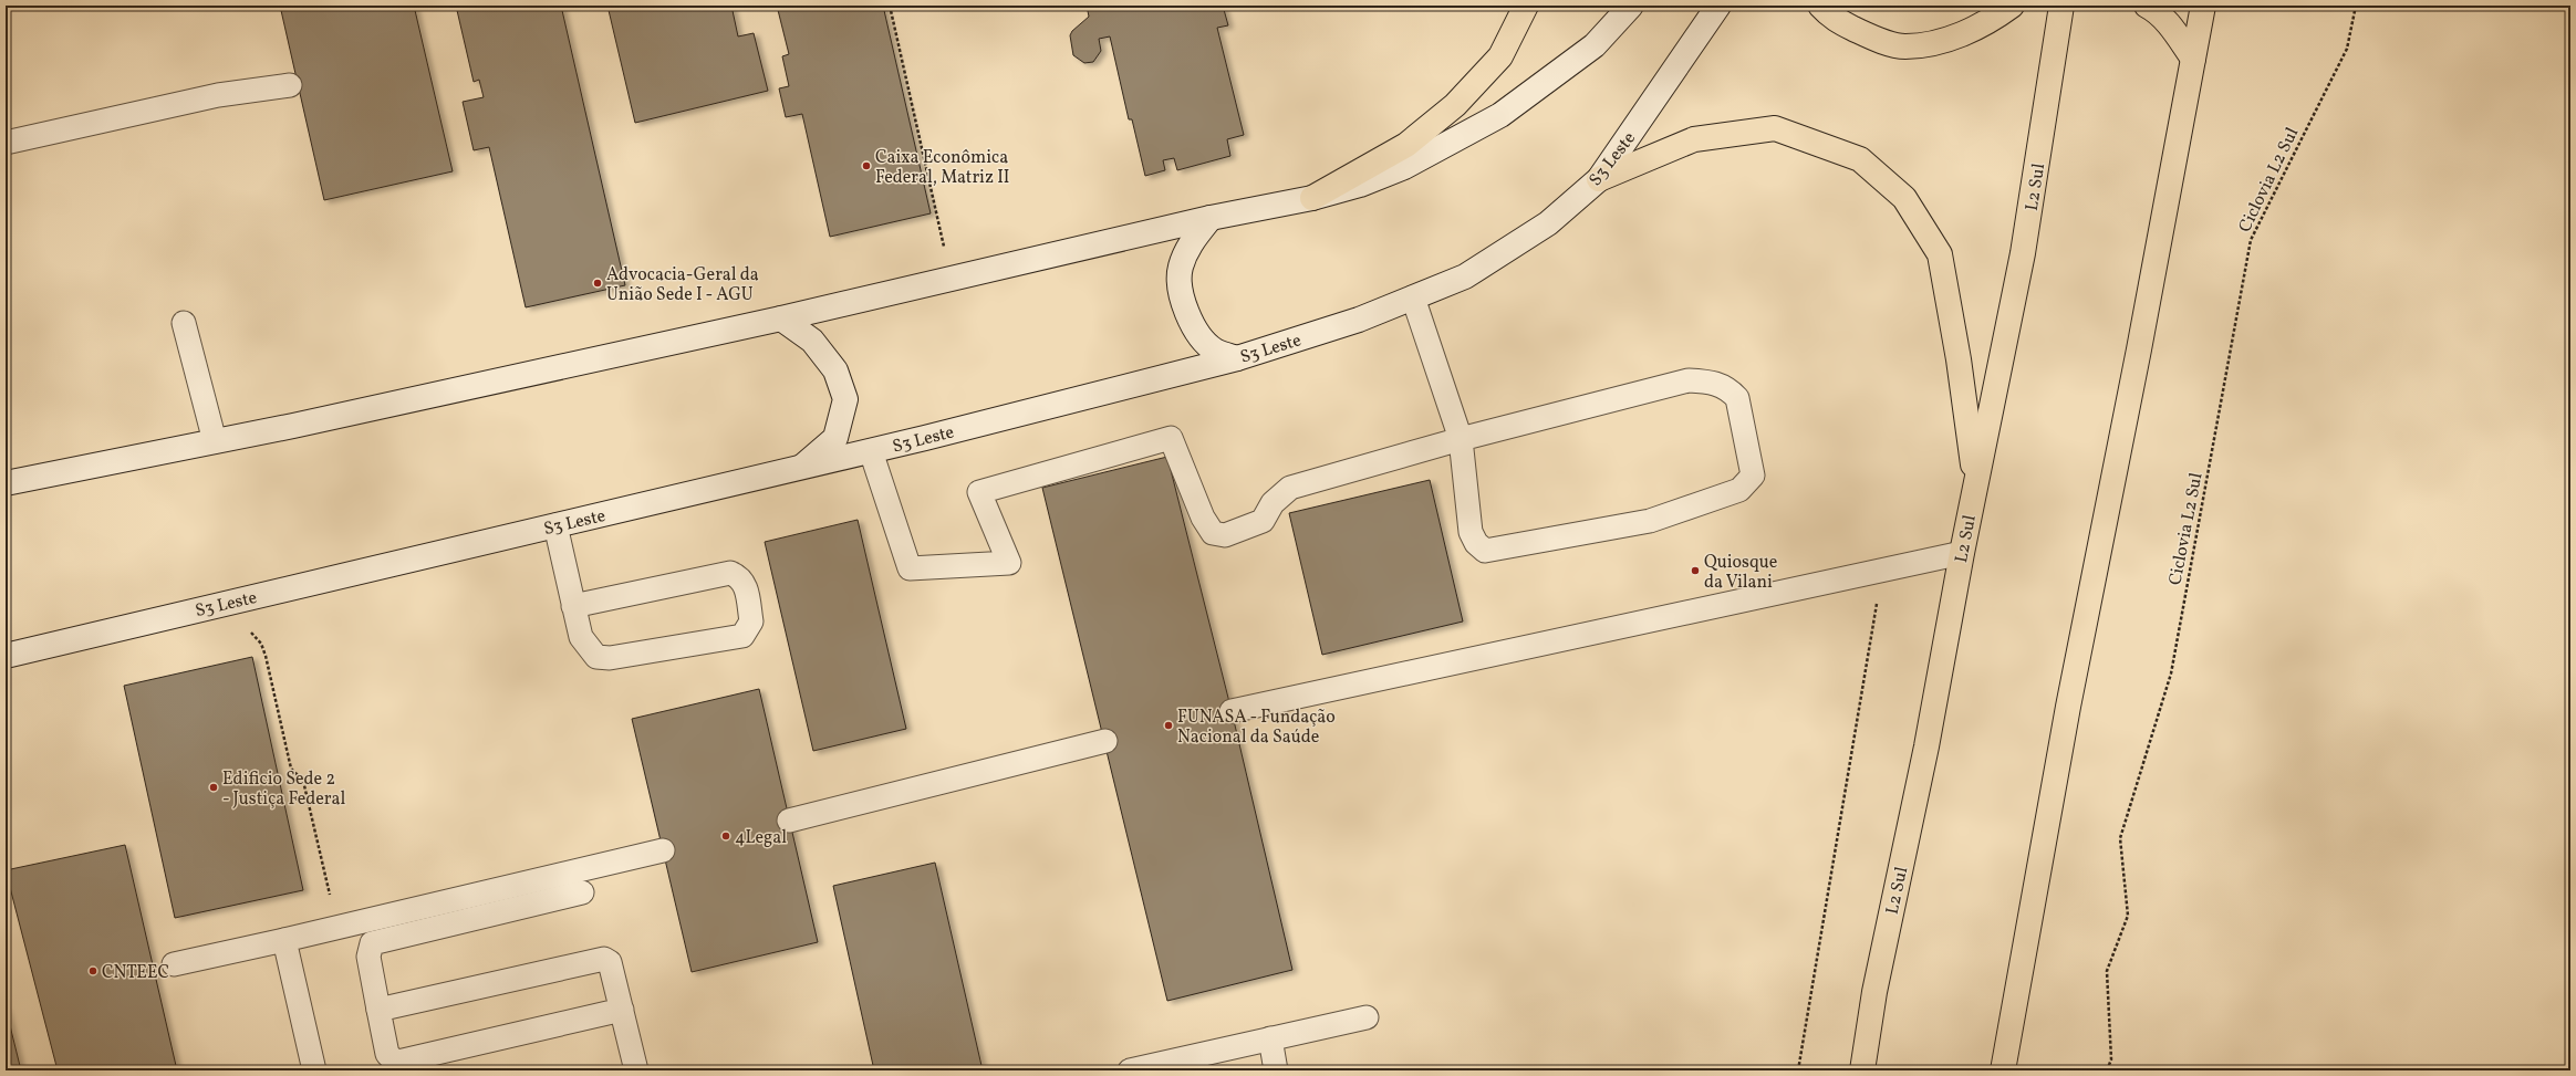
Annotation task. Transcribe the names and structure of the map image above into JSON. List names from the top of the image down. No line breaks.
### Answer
{"streets":{"main road":["S3 Leste","L2 Sul"],"path":["Ciclovia L2 Sul"]},"places":["Caixa Econômica Federal, Matriz II","Advocacia-Geral da União Sede I - AGU","Quiosque da Vilani","FUNASA - Fundação Nacional da Saúde","Edificio Sede 2 - Justiça Federal","4Legal","CNTEEC"]}
